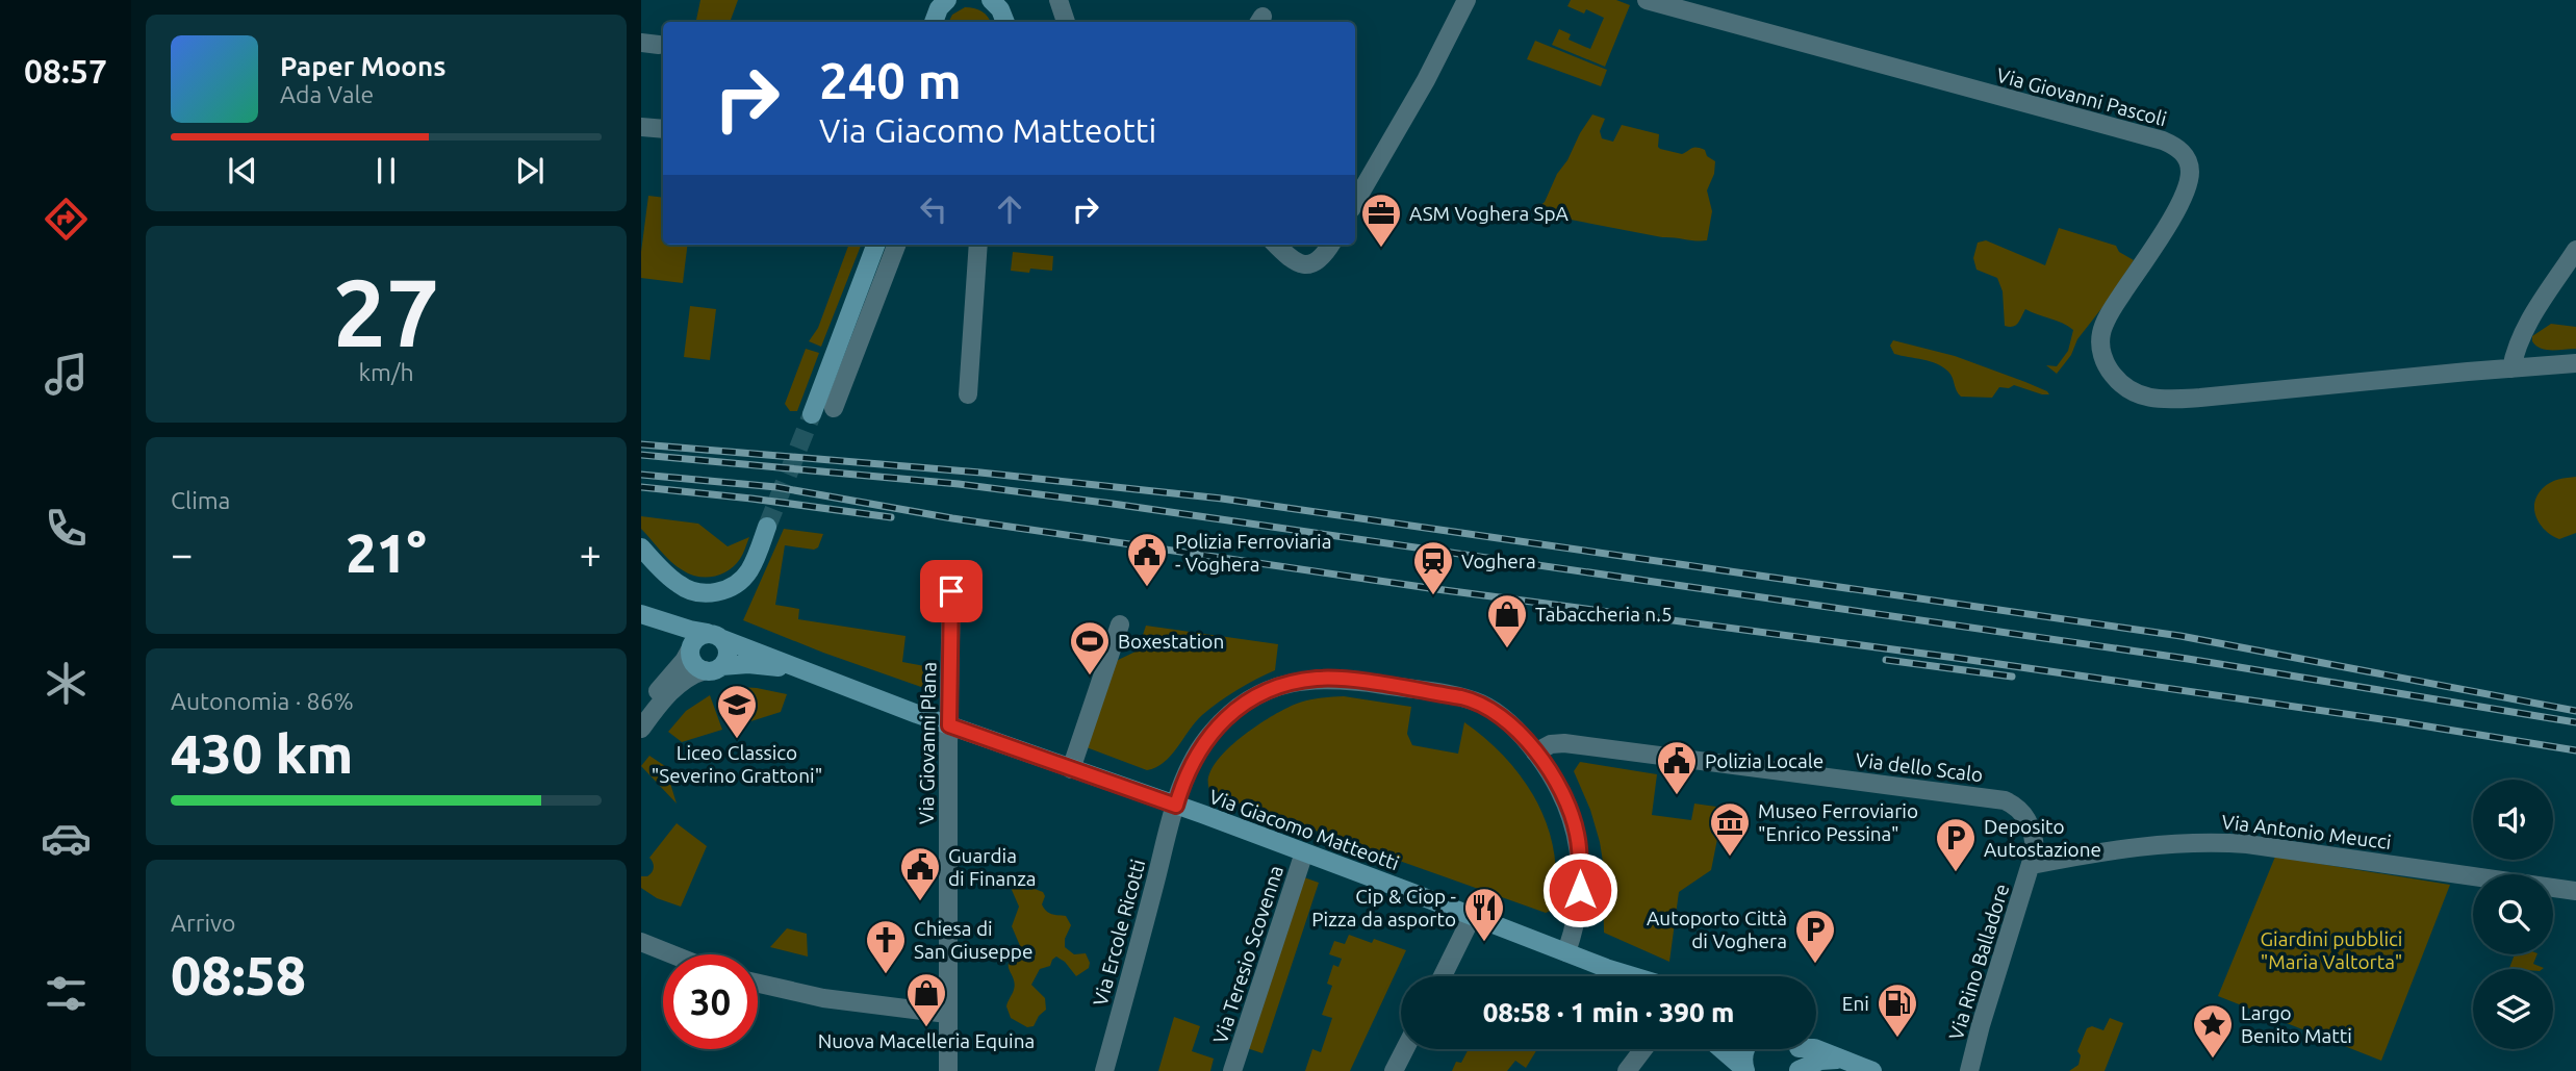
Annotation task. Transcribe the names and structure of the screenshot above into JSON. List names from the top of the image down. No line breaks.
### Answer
{"streets":{"street":["Via Giovanni Pascoli","Via Giovanni Plana","Via dello Scalo","Via Giacomo Matteotti","Via Antonio Meucci","Via Ercole Ricotti","Via Teresio Scovenna","Via Rino Balladore"]},"crossings":[["Via Giovanni Plana","Via Giacomo Matteotti"],["Via dello Scalo","Via Antonio Meucci"],["Via dello Scalo","Via Ercole Ricotti"],["Via dello Scalo","Via Rino Balladore"],["Via Giacomo Matteotti","Via Ercole Ricotti"],["Via Giacomo Matteotti","Via Teresio Scovenna"],["Via Antonio Meucci","Via Rino Balladore"]],"parks":["Giardini pubblici \"Maria Valtorta\""],"places":{"office":["ASM Voghera SpA"],"public building":["Polizia Ferroviaria - Voghera","Polizia Locale","Guardia di Finanza"],"station":["Voghera"],"shop":["Tabaccheria n.5","Nuova Macelleria Equina"],"sports":["Boxestation"],"school or university":["Liceo Classico \"Severino Grattoni\""],"museum":["Museo Ferroviario \"Enrico Pessina\""],"parking":["Deposito Autostazione","Autoporto Città di Voghera"],"restaurant":["Cip & Ciop - Pizza da asporto"],"church":["Chiesa di San Giuseppe"],"fuel station":["Eni"],"place":["Largo Benito Matti"]},"page":{"tabs":"08:57","turn":["240 m","Via Giacomo Matteotti"],"song":["Paper Moons","Ada Vale"],"tile":[["27","km/h"],"Clima",["Autonomia · 86%","430 km"],["Arrivo","08:58"]],"heat":["−","21°","+"],"limit":"30","trip":"08:58 · 1 min · 390 m"}}
